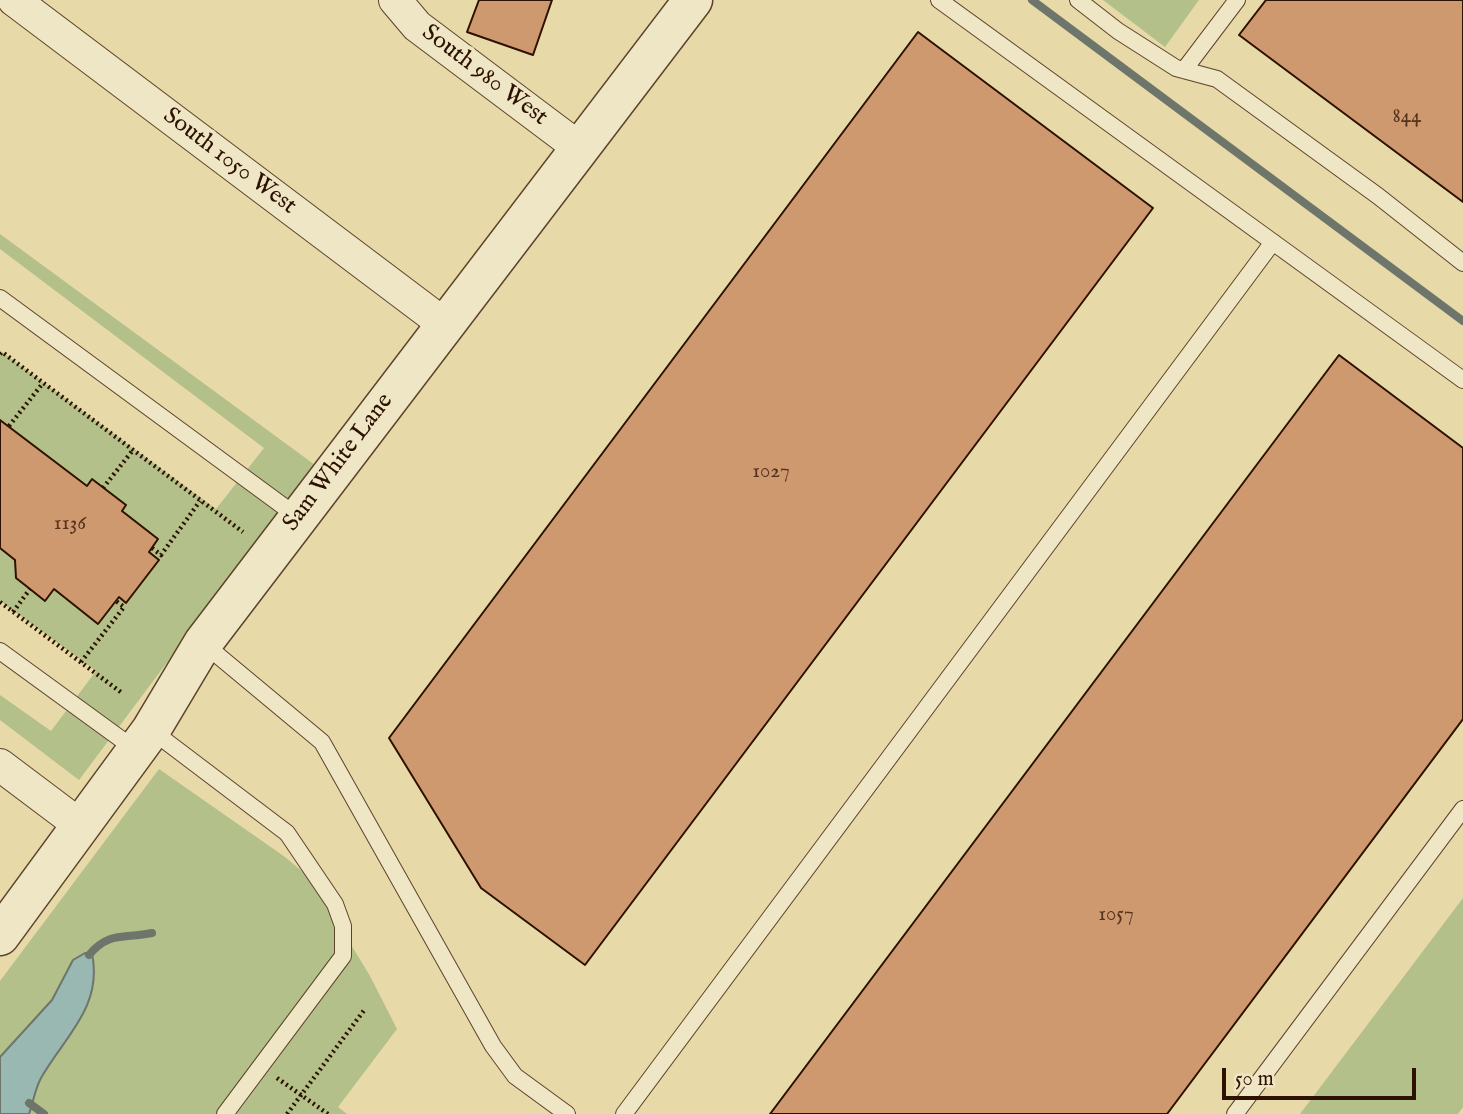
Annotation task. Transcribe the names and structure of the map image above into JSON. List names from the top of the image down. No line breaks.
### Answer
{"streets":{"street":["South 980 West","South 1050 West","Sam White Lane"]},"crossings":[["South 980 West","Sam White Lane"],["South 1050 West","Sam White Lane"]],"house_numbers":["844","1027","1136","1057"],"scale_bar":"50 m"}
